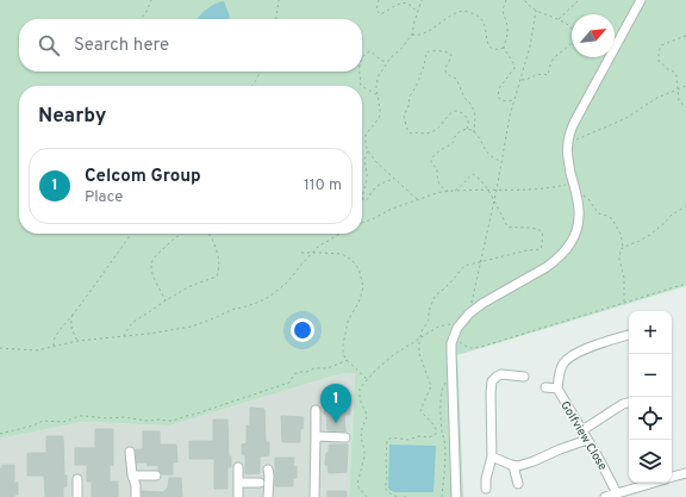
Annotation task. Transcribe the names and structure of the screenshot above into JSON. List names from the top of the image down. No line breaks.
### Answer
{"streets":{"street":["Golfview Close"]},"north":"top right","page":{"search":"Search here","heading":"Nearby","list":[{"mark":"1","name":"Celcom Group","note":"Place","value":"110 m"}],"map_buttons":["+","−"],"pins":"1"}}
